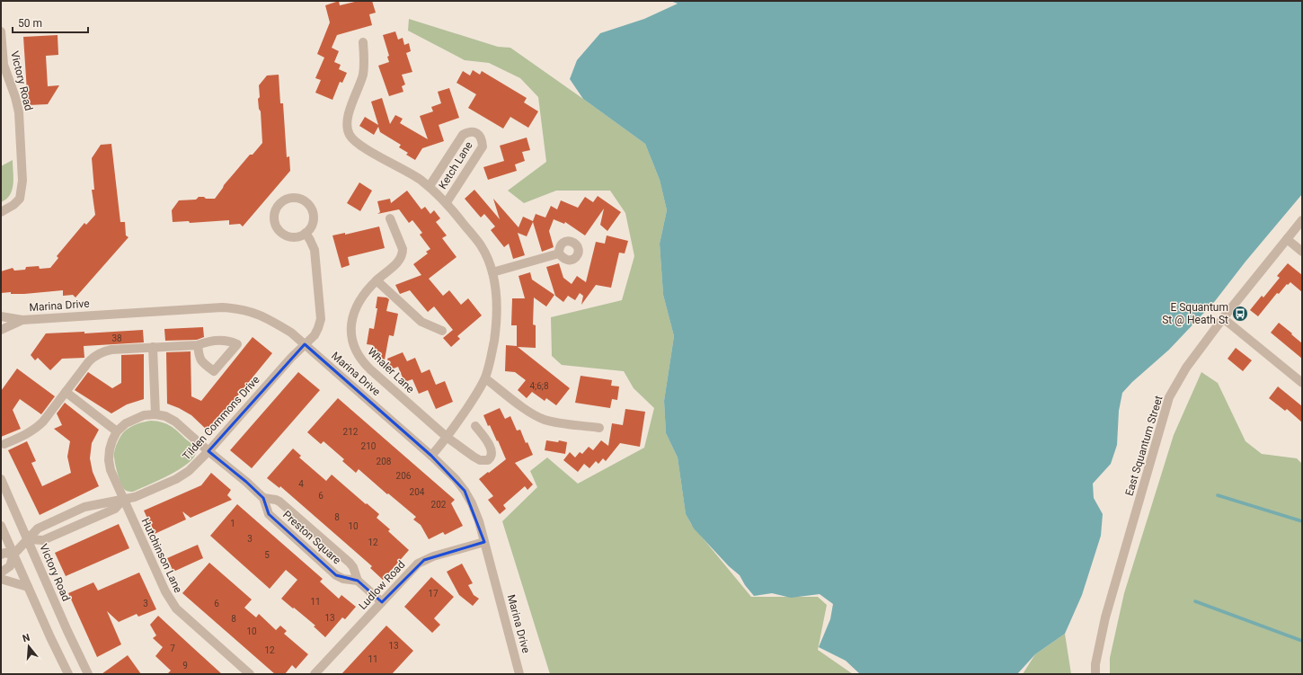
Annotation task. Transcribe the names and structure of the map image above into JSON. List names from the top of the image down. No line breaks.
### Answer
{"streets":{"street":["Victory Road","Ketch Lane","Marina Drive","Whaler Lane","Tilden Commons Drive","East Squantum Street","Preston Square","Hutchinson Lane","Ludlow Road"]},"crossings":[["Victory Road","Tilden Commons Drive"],["Marina Drive","Tilden Commons Drive"],["Marina Drive","Ludlow Road"],["Tilden Commons Drive","Preston Square"],["Tilden Commons Drive","Hutchinson Lane"],["Preston Square","Hutchinson Lane"],["Preston Square","Ludlow Road"]],"places":{"bus stop":["E Squantum St @ Heath St"]},"house_numbers":["38","4;6;8","212","210","208","206","4","204","6","202","8","1","10","3","12","5","17","11","3","6","13","8","10","13","7","12","11","9"],"scale_bar":"50 m","north":"top"}
